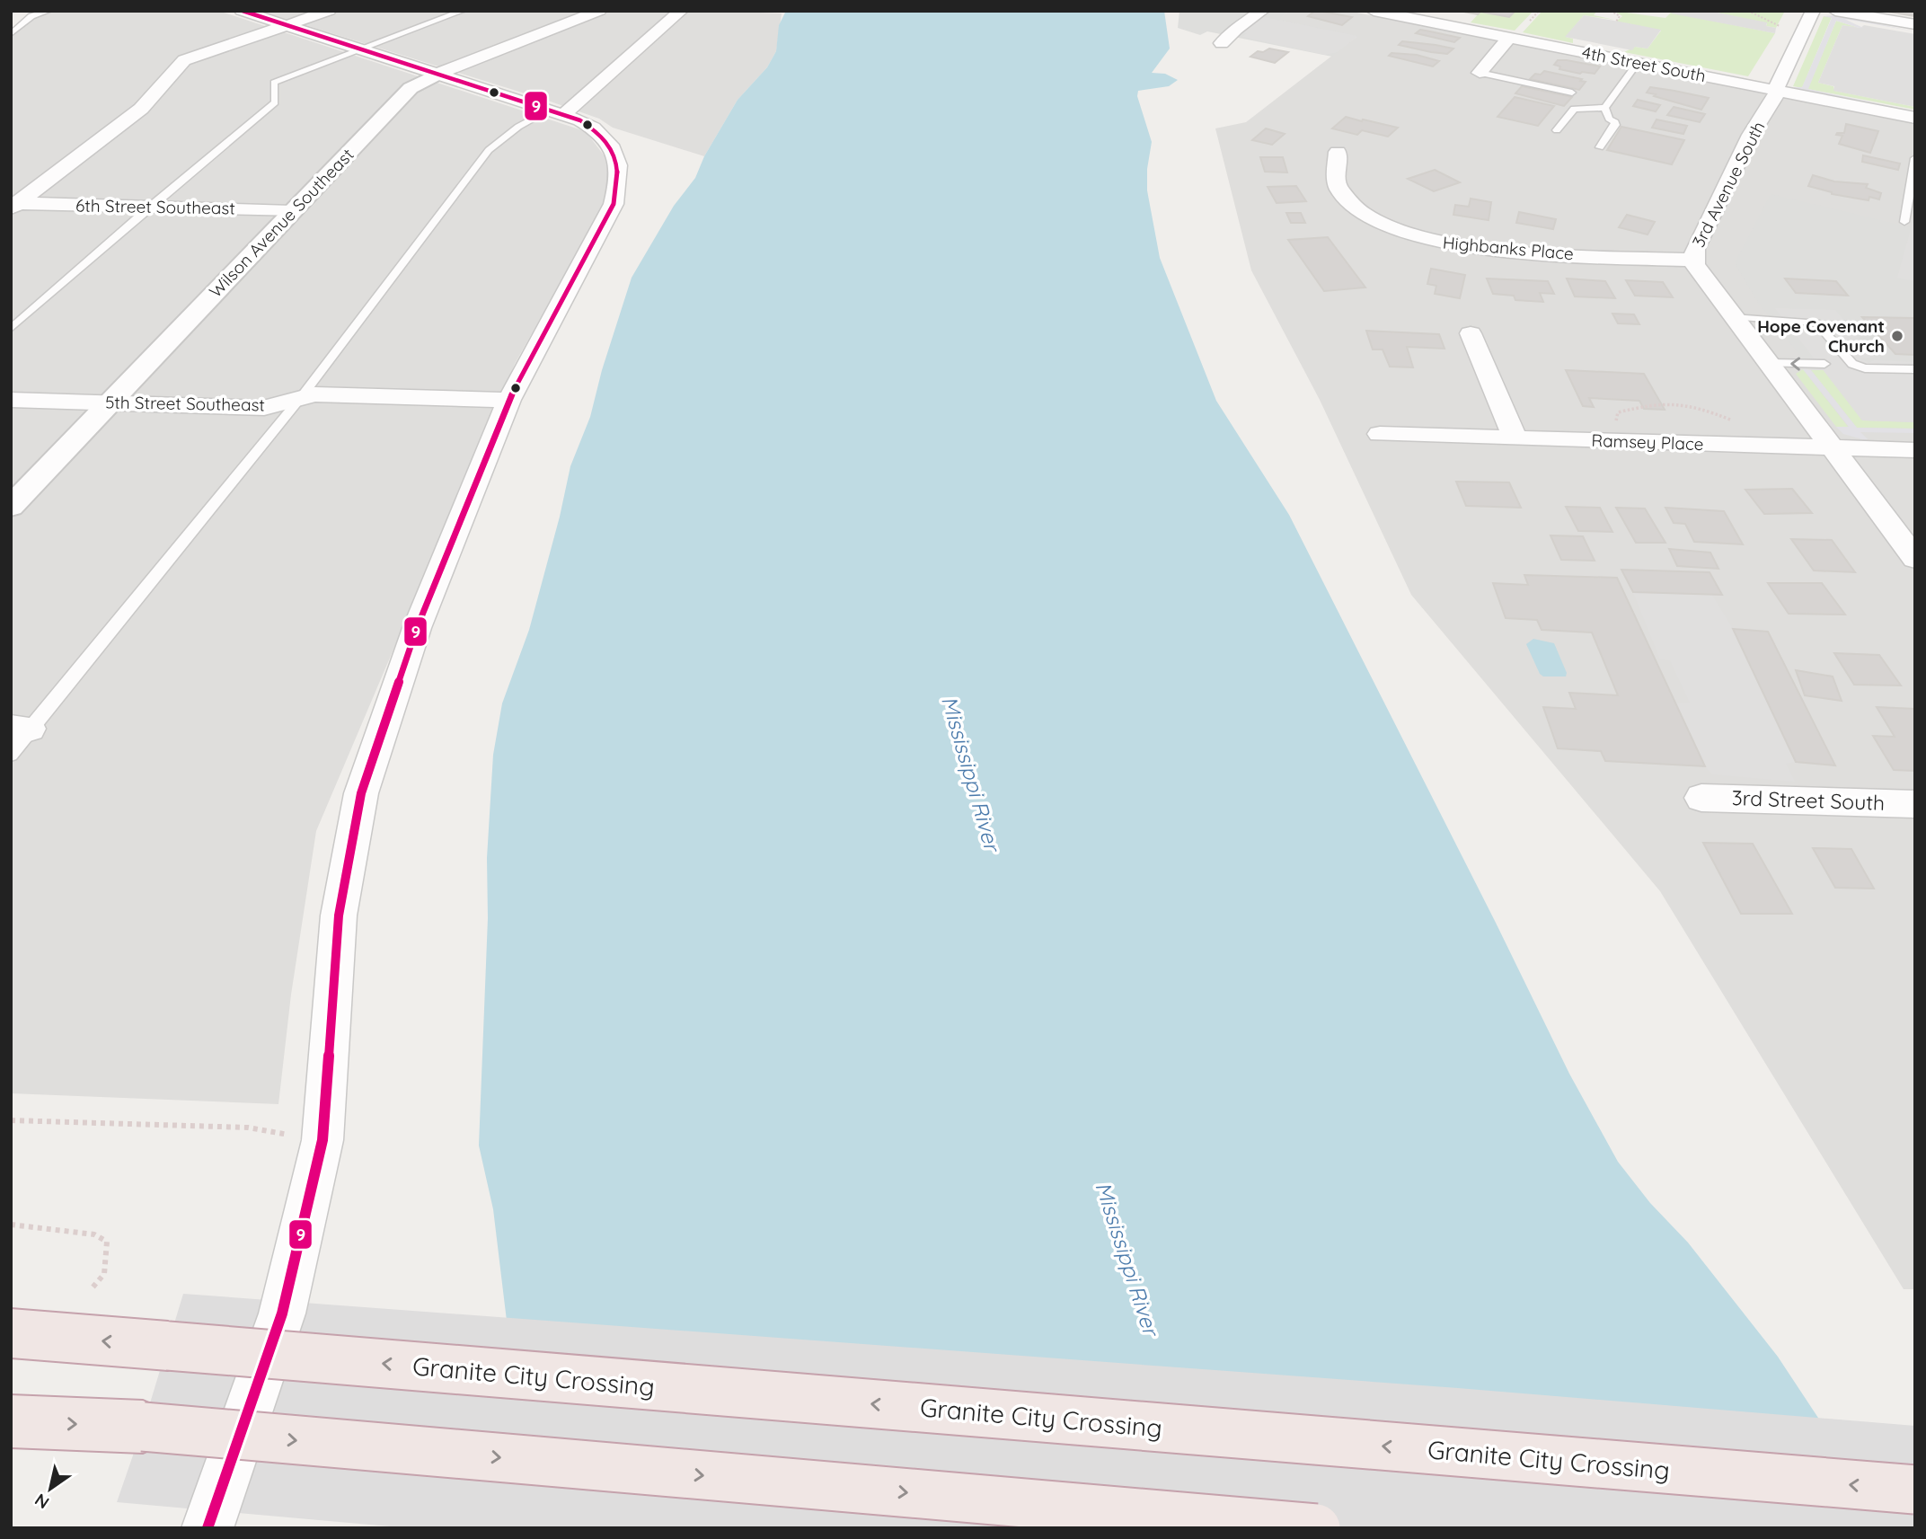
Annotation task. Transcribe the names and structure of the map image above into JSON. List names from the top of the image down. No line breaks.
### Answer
{"streets":{"highway":["Granite City Crossing"],"street":["4th Street South","3rd Avenue South","6th Street Southeast","Wilson Avenue Southeast","Highbanks Place","5th Street Southeast","Ramsey Place","3rd Street South"]},"crossings":[["4th Street South","3rd Avenue South"],["3rd Avenue South","Highbanks Place"],["3rd Avenue South","Ramsey Place"],["6th Street Southeast","Wilson Avenue Southeast"],["Wilson Avenue Southeast","5th Street Southeast"]],"water":["Mississippi River"],"places":["Hope Covenant Church"],"lines":["transit line 9"],"north":"bottom left"}
